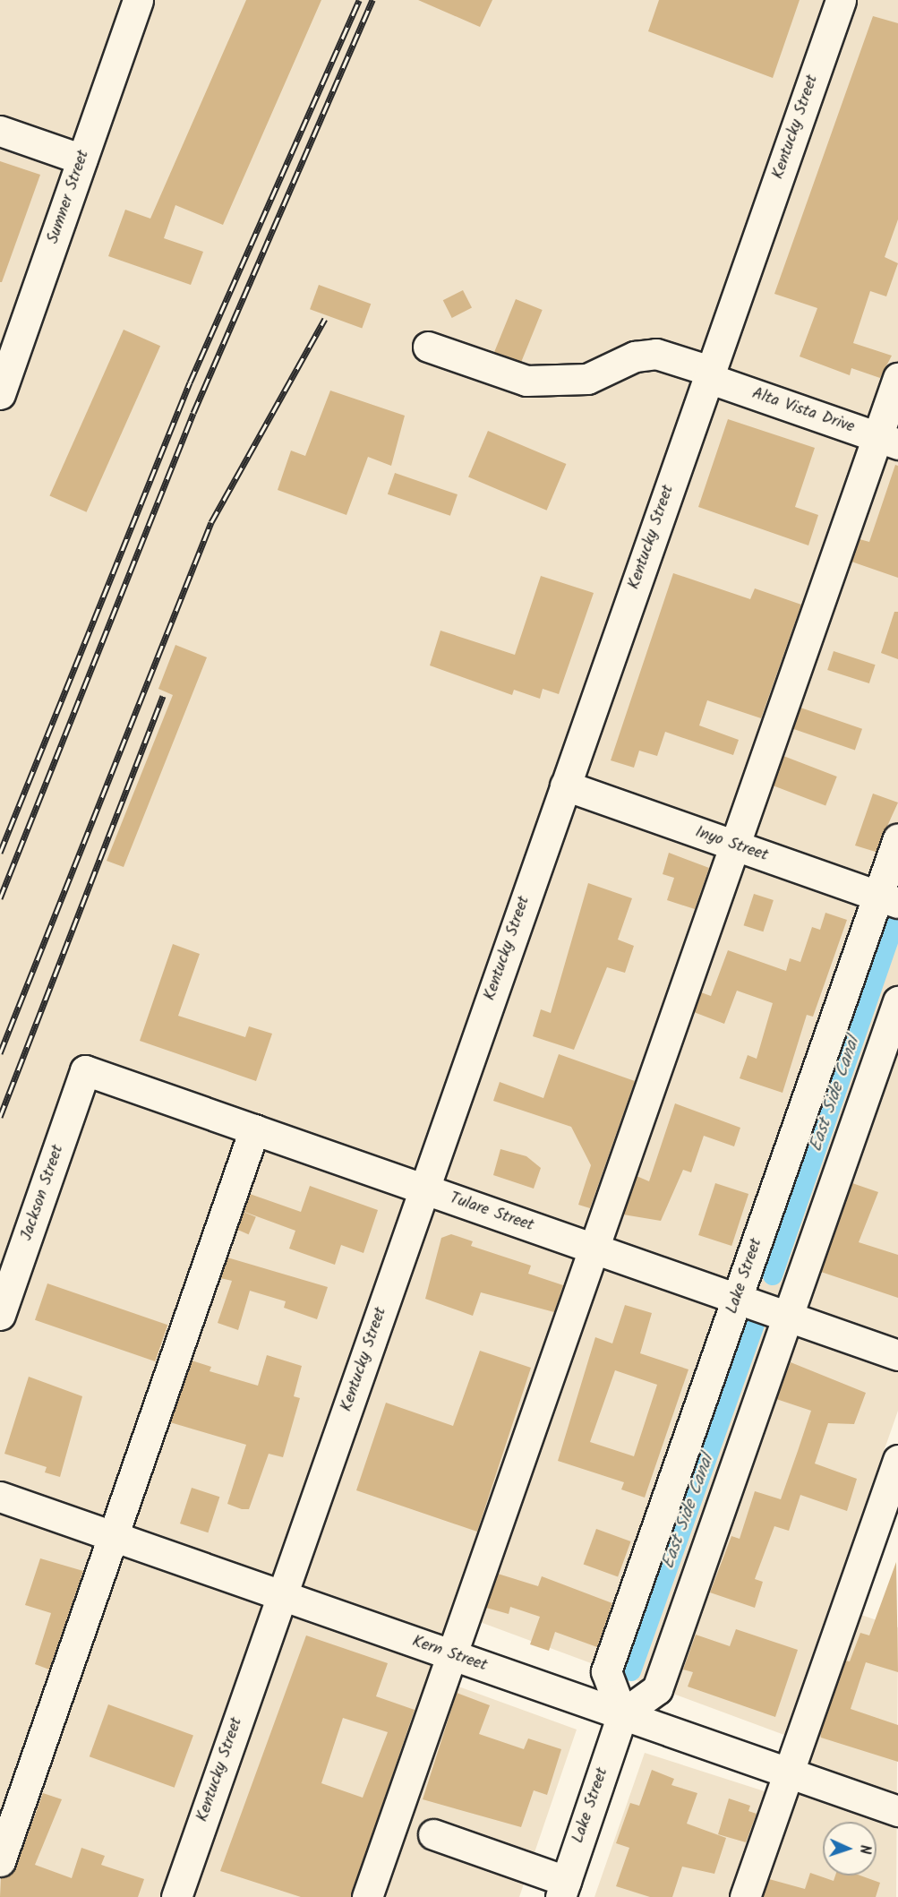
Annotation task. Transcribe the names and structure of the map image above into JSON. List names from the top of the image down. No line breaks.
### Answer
{"streets":{"street":["Kentucky Street","Sumner Street","Alta Vista Drive","Inyo Street","Jackson Street","Tulare Street","Lake Street","Kern Street"]},"crossings":[["Kentucky Street","Alta Vista Drive"],["Kentucky Street","Inyo Street"],["Kentucky Street","Tulare Street"],["Kentucky Street","Kern Street"],["Inyo Street","Lake Street"],["Jackson Street","Tulare Street"],["Tulare Street","Lake Street"],["Lake Street","Kern Street"]],"water":["East Side Canal"],"north":"right"}
